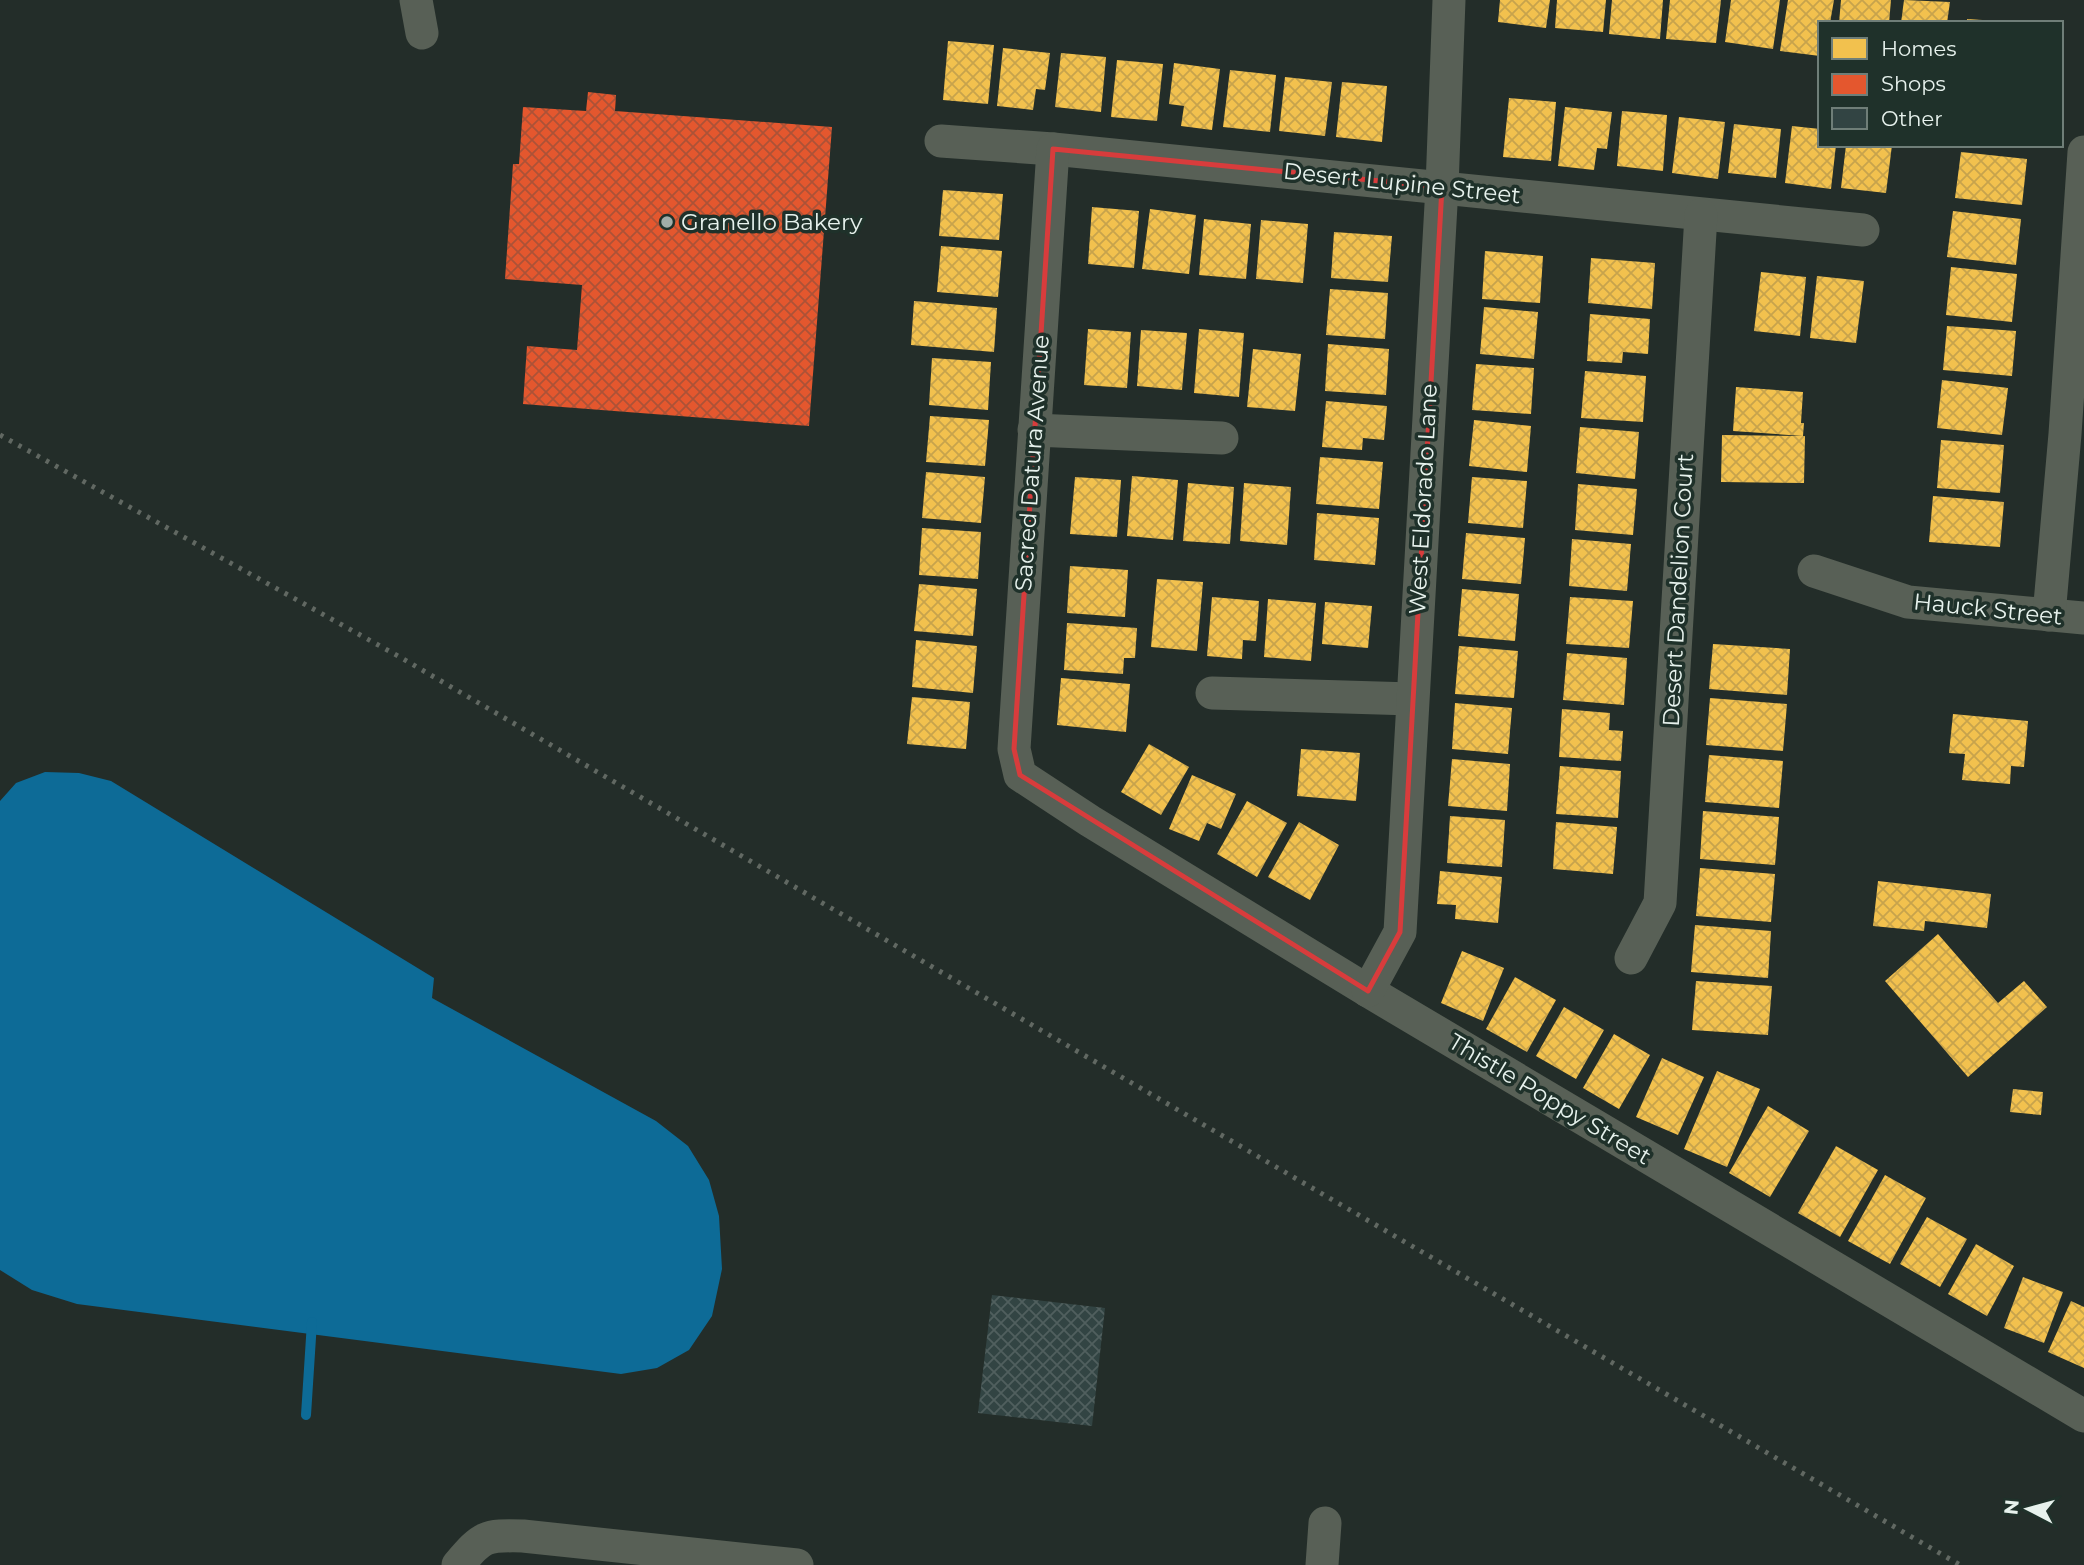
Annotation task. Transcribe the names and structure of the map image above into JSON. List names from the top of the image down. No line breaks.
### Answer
{"streets":{"street":["Desert Lupine Street","Sacred Datura Avenue","West Eldorado Lane","Desert Dandelion Court","Hauck Street","Thistle Poppy Street"]},"crossings":[["Desert Lupine Street","Sacred Datura Avenue"],["Desert Lupine Street","West Eldorado Lane"],["Desert Lupine Street","Desert Dandelion Court"],["Sacred Datura Avenue","Thistle Poppy Street"],["West Eldorado Lane","Thistle Poppy Street"]],"places":["Granello Bakery"],"legend":["Homes","Shops","Other"],"north":"left"}
